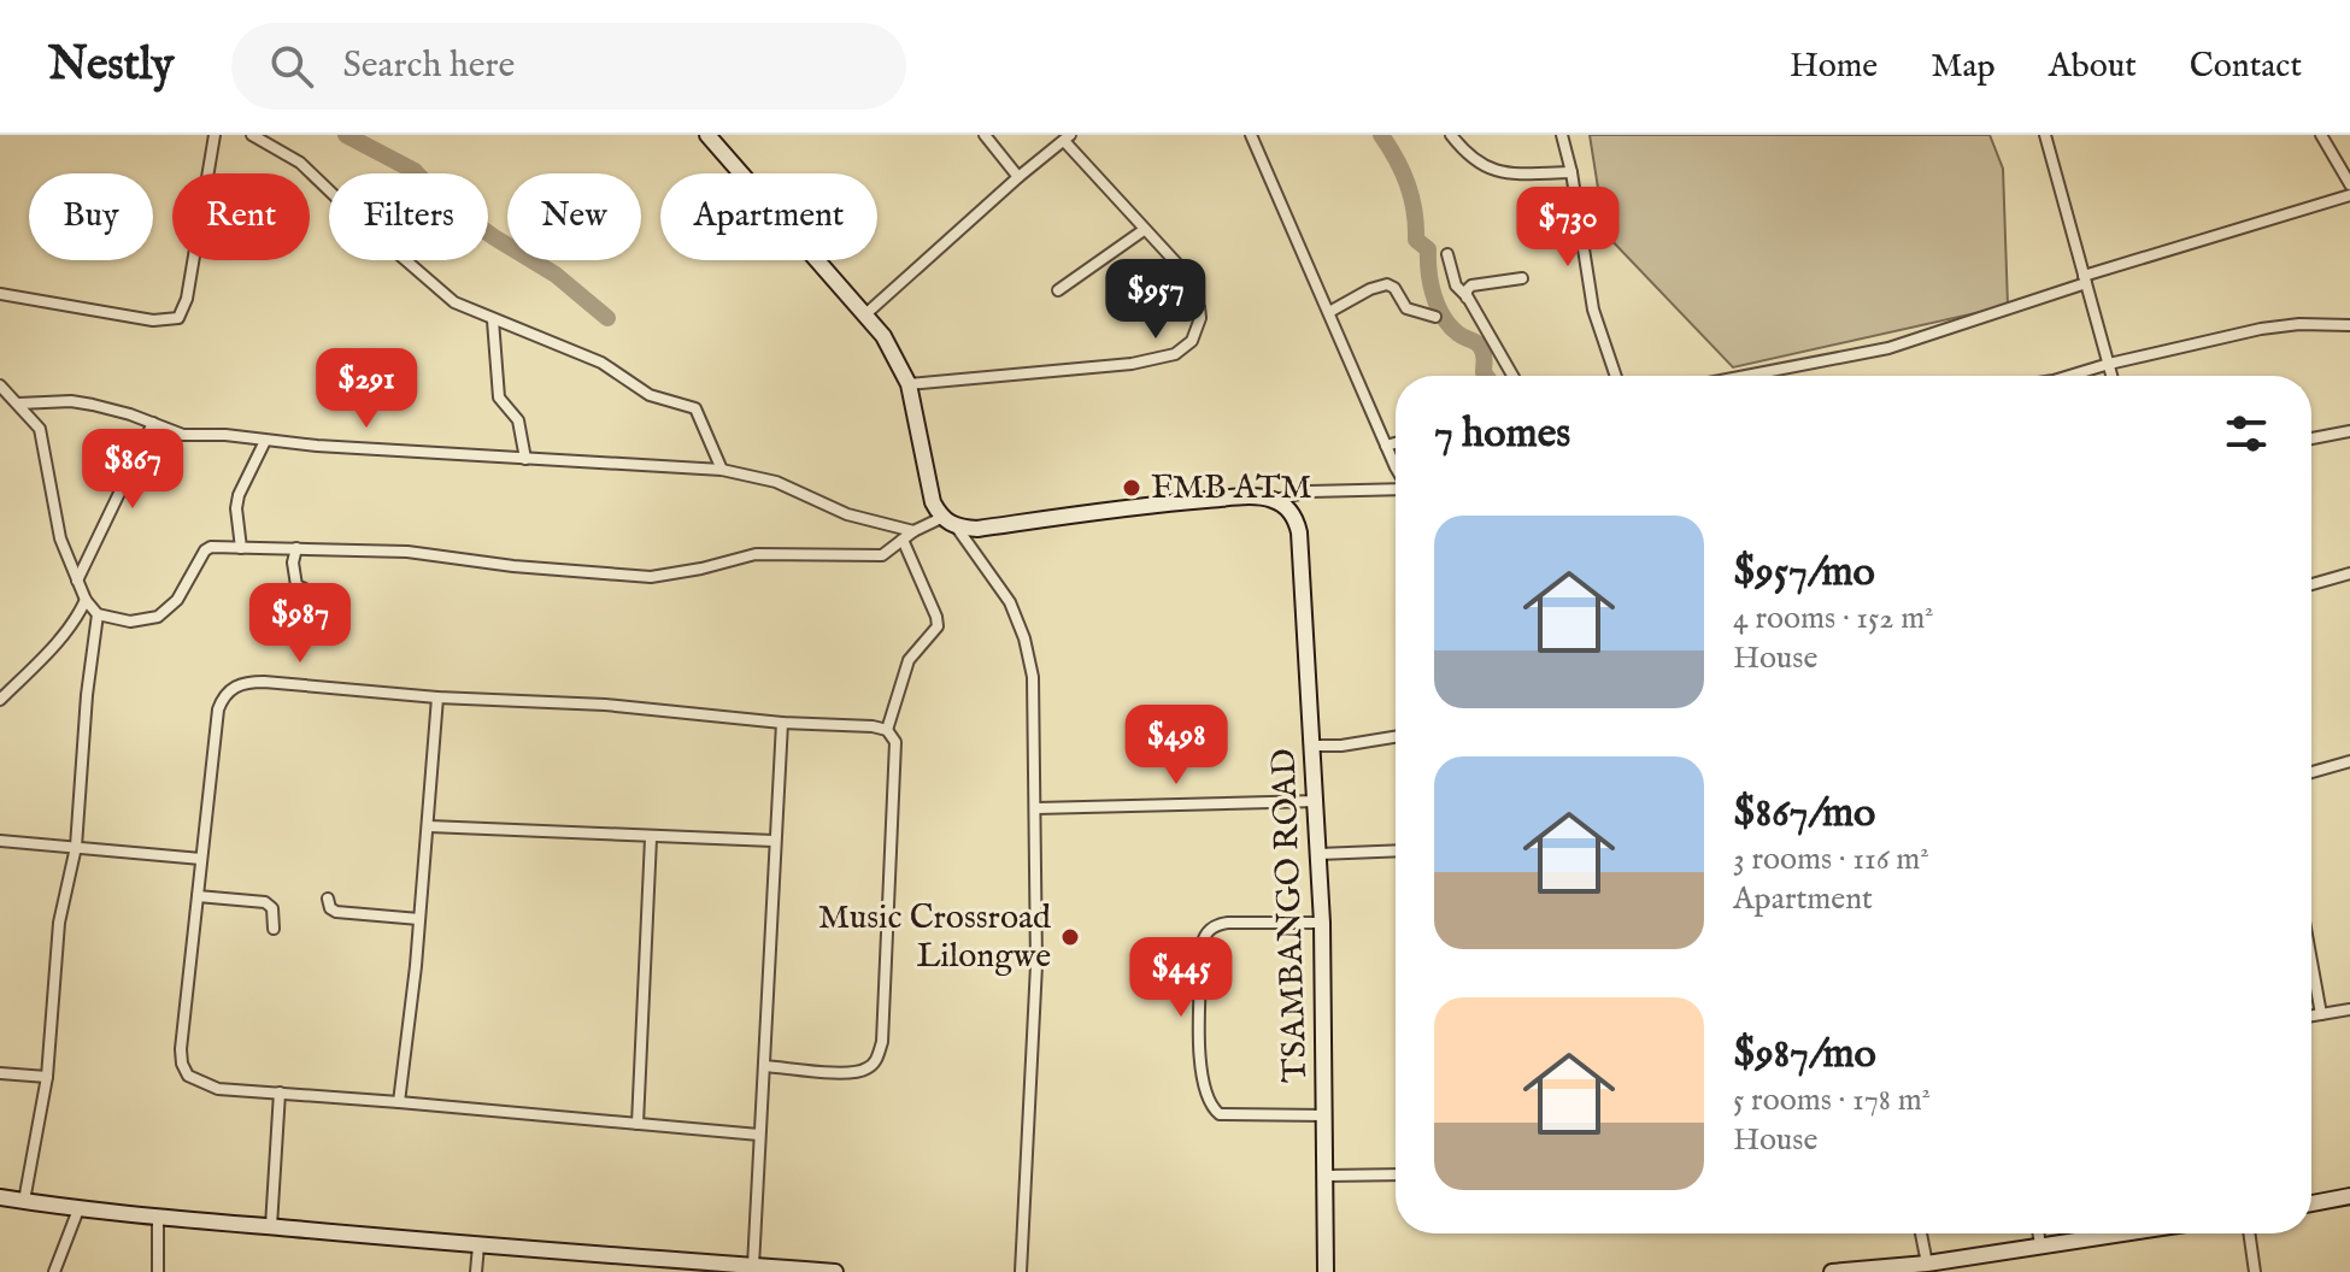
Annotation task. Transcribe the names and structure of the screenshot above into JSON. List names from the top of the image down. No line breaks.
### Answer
{"streets":{"street":["TSAMBANGO ROAD"]},"places":["FMB ATM","Music Crossroad Lilongwe"],"page":{"header":"Nestly","search":"Search here","nav":["Home","Map","About","Contact"],"chip":["Buy","Rent","Filters","New","Apartment"],"price":["$730","$957","$291","$867","$987","$498","$445"],"heading":"7 homes","list":[{"name":"$957/mo","note":"4 rooms · 152 m² · House"},{"name":"$867/mo","note":"3 rooms · 116 m² · Apartment"},{"name":"$987/mo","note":"5 rooms · 178 m² · House"}]}}
